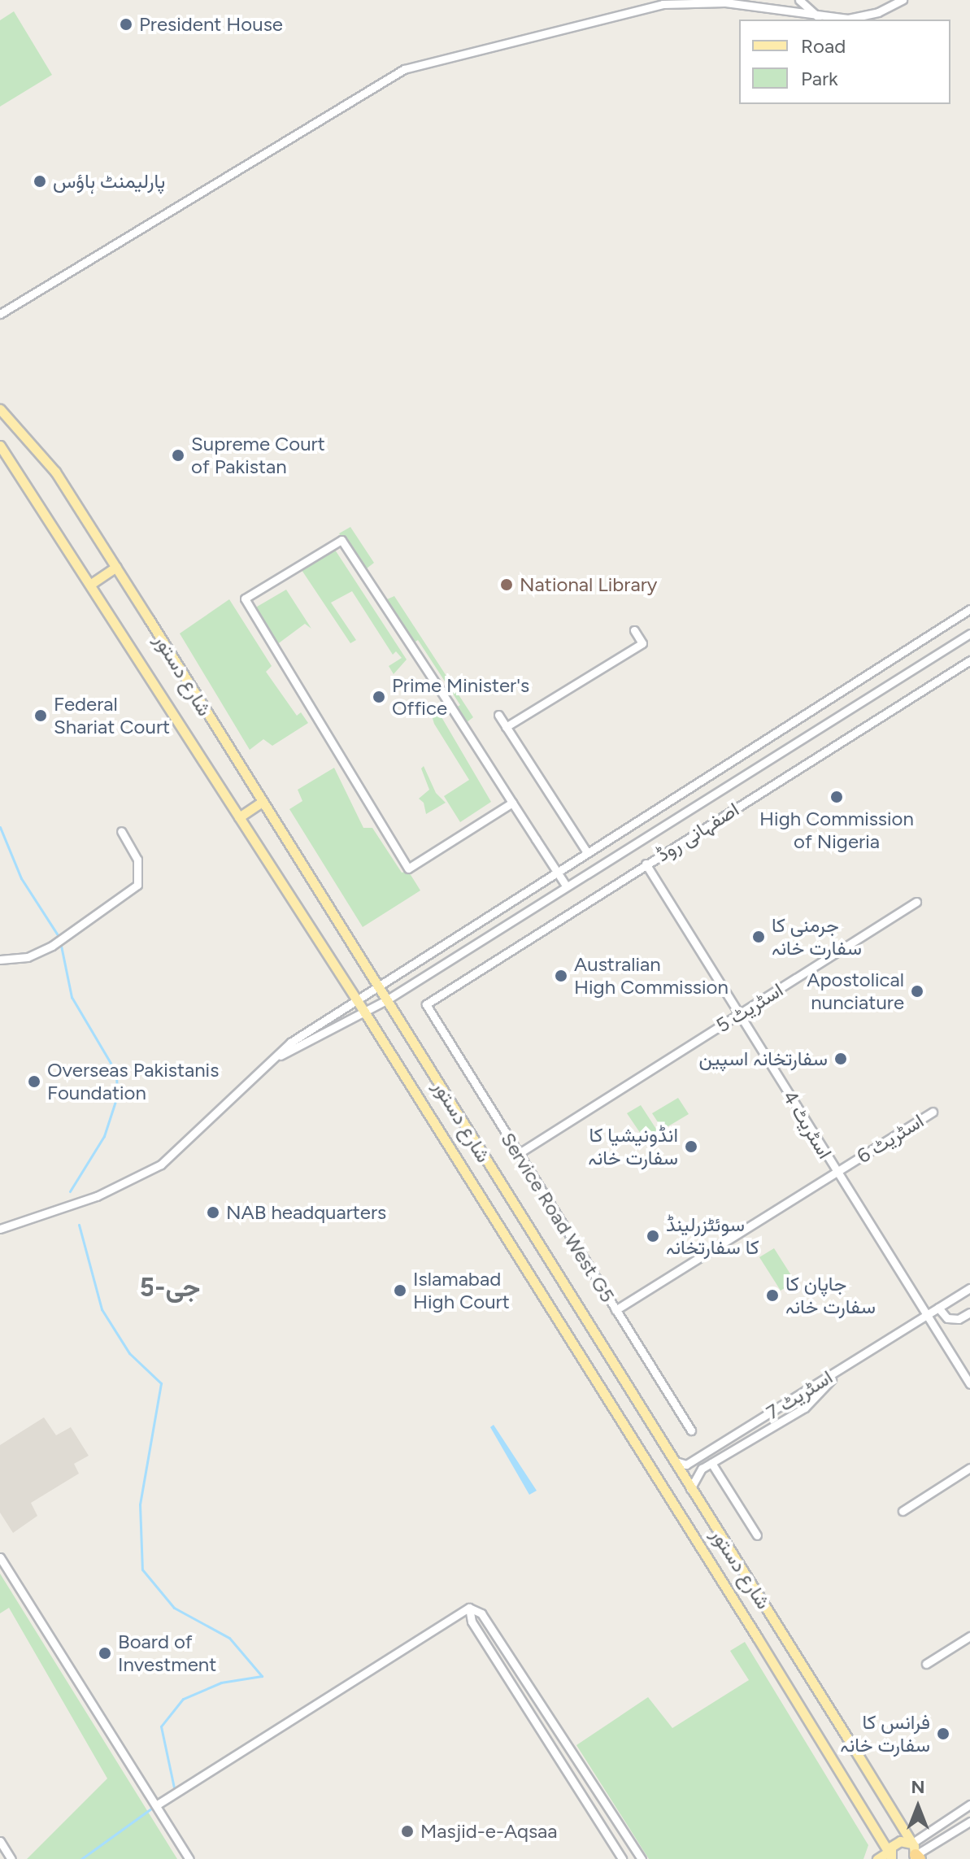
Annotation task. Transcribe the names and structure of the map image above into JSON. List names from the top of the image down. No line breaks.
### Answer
{"streets":{"main road":["شارع دستور"],"street":["اصفہانی روڈ","اسٹریٹ 5","اسٹریٹ 4","اسٹریٹ 6","Service Road West G5","اسٹریٹ 7"]},"crossings":[["شارع دستور","اسٹریٹ 7"],["اصفہانی روڈ","اسٹریٹ 4"],["اصفہانی روڈ","Service Road West G5"],["اسٹریٹ 5","اسٹریٹ 4"],["اسٹریٹ 5","Service Road West G5"],["اسٹریٹ 4","اسٹریٹ 6"],["اسٹریٹ 4","اسٹریٹ 7"],["اسٹریٹ 6","Service Road West G5"]],"districts":["جی-5"],"places":["President House","پارلیمنٹ ہاؤس","Supreme Court of Pakistan","National Library","Prime Minister's Office","Federal Shariat Court","High Commission of Nigeria","جرمنی کا سفارت خانہ","Australian High Commission","Apostolical nunciature","سفارتخانہ اسپین","Overseas Pakistanis Foundation","انڈونیشیا کا سفارت خانہ","NAB headquarters","سوئٹزرلینڈ کا سفارتخانہ","Islamabad High Court","جاپان کا سفارت خانہ","Board of Investment","فرانس کا سفارت خانہ","Masjid-e-Aqsaa"],"legend":["Road","Park"],"north":"top"}
